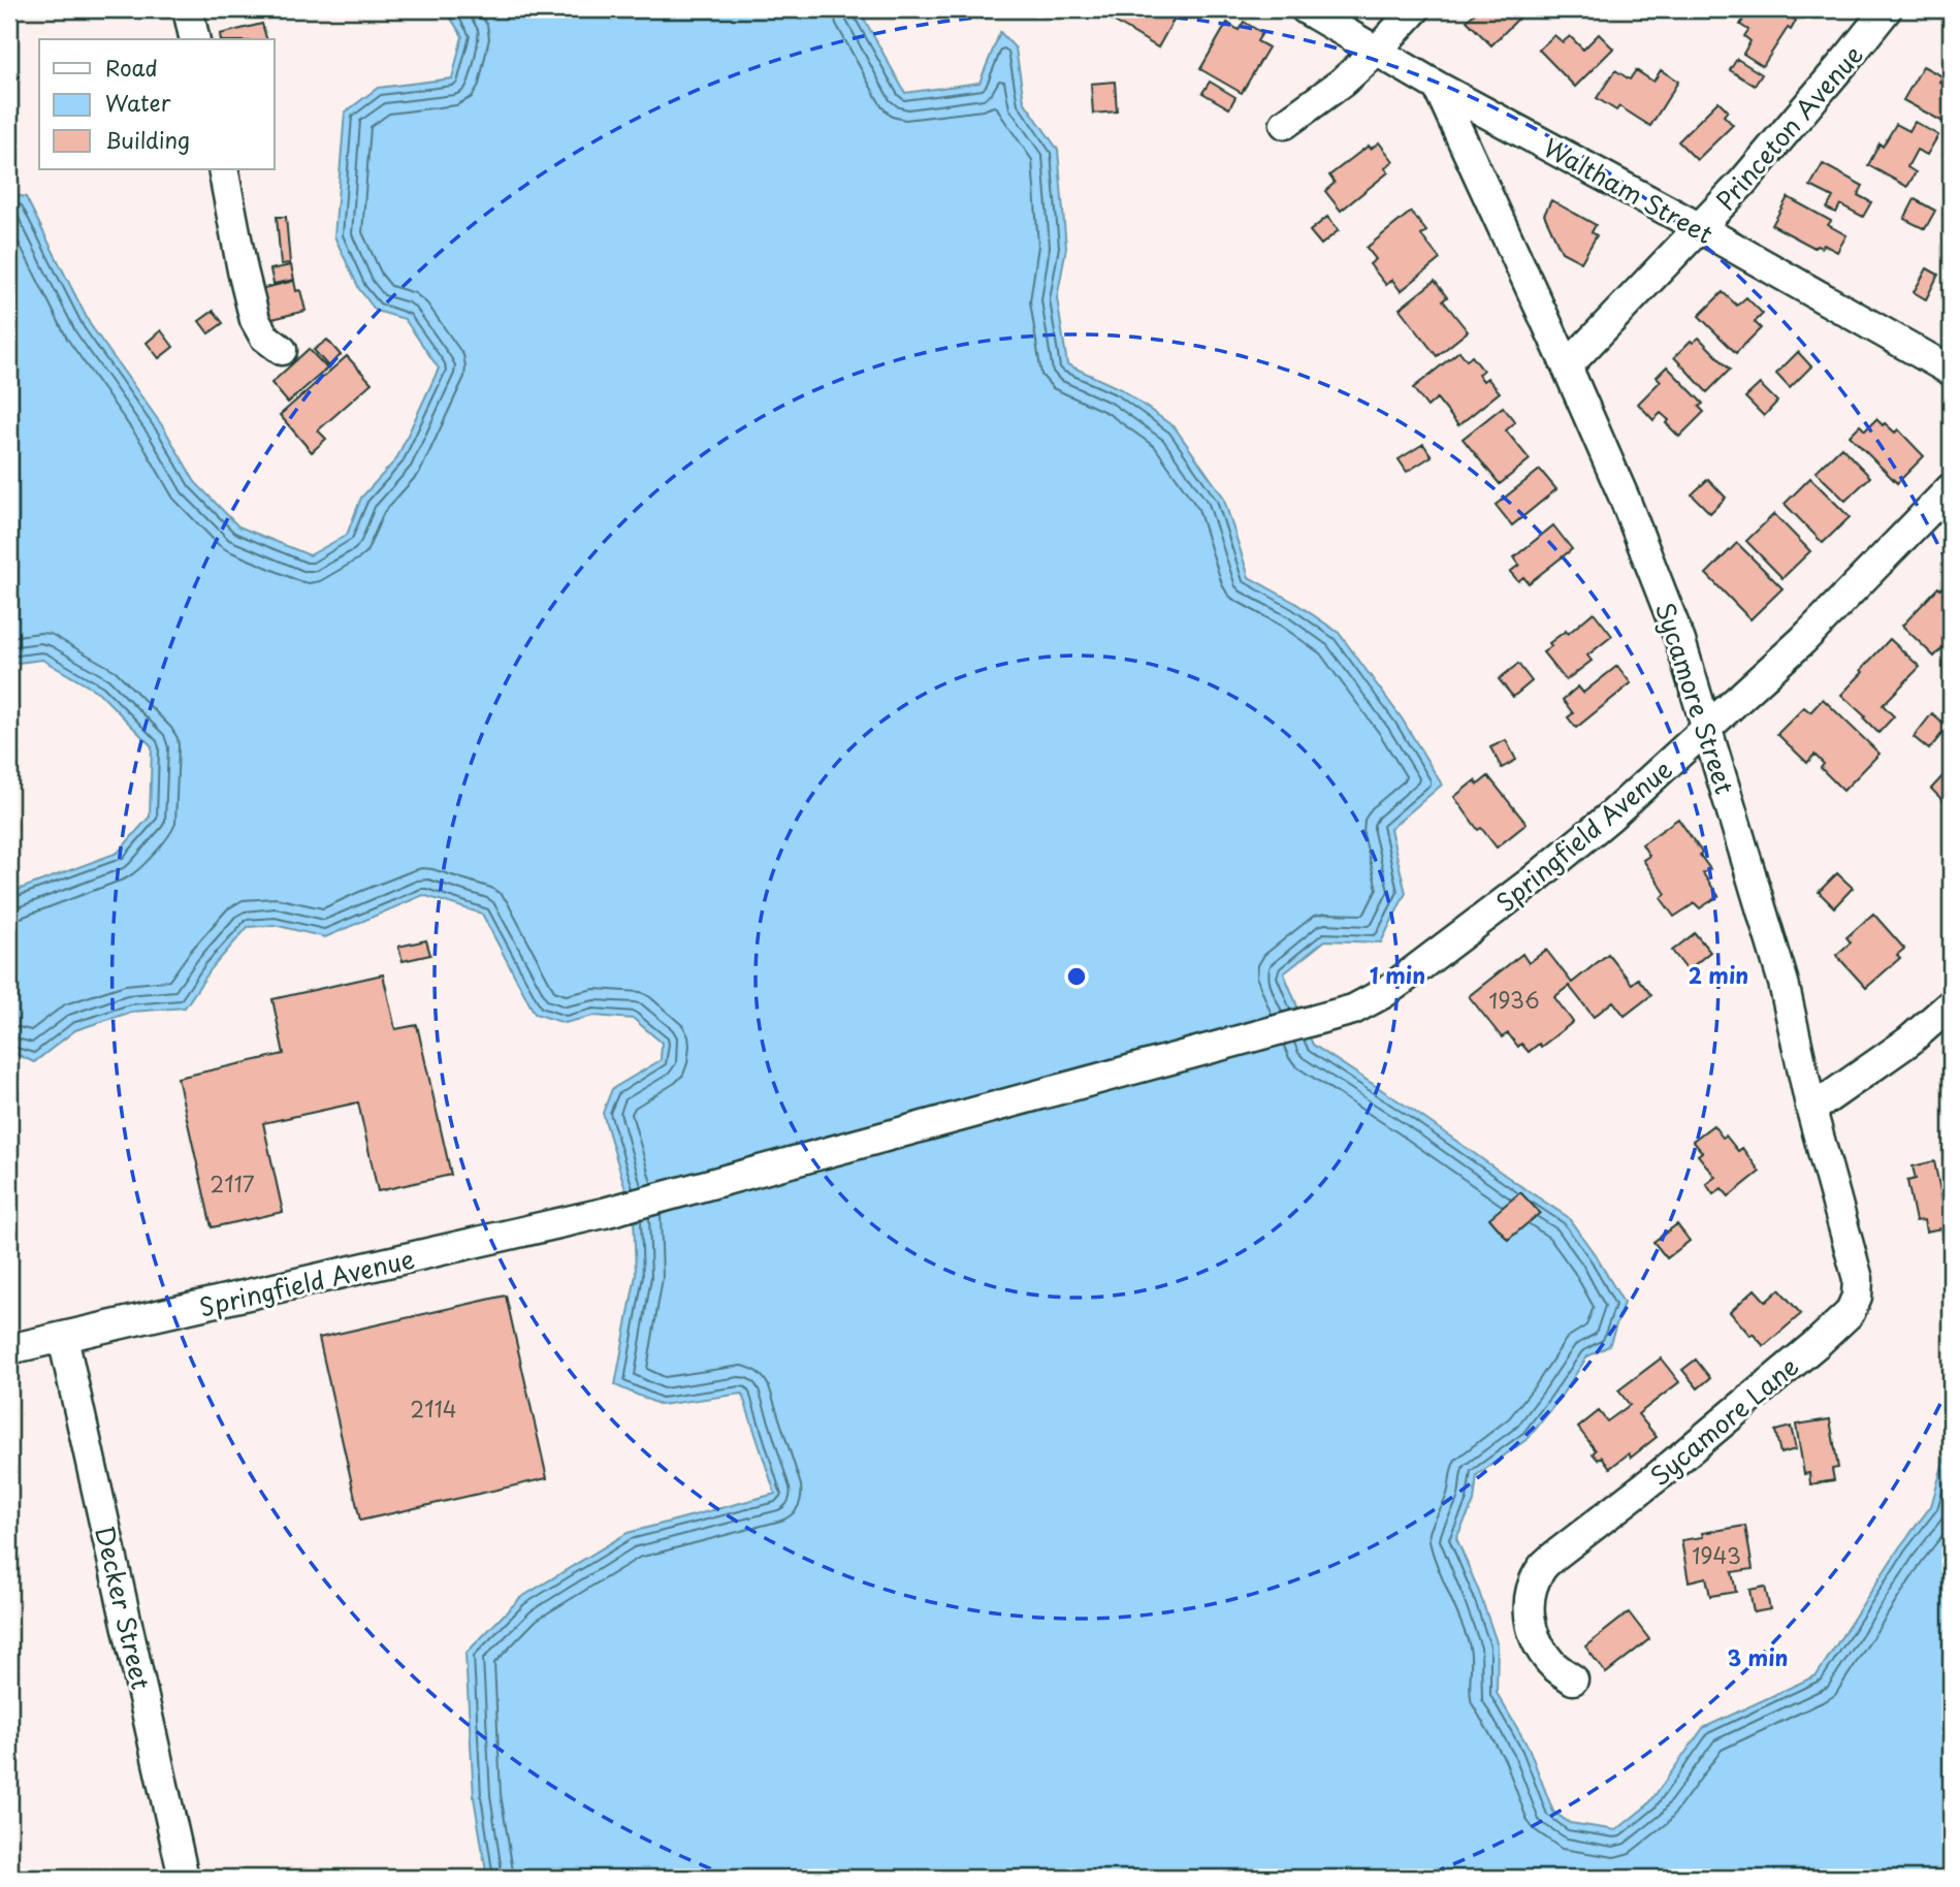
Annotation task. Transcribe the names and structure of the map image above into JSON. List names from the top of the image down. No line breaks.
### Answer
{"streets":{"street":["Princeton Avenue","Waltham Street","Sycamore Street","Springfield Avenue","Sycamore Lane","Decker Street"]},"crossings":[["Princeton Avenue","Waltham Street"],["Princeton Avenue","Sycamore Street"],["Waltham Street","Sycamore Street"],["Sycamore Street","Springfield Avenue"],["Sycamore Street","Sycamore Lane"],["Springfield Avenue","Decker Street"]],"house_numbers":["1936","2117","2114","1943"],"legend":["Road","Water","Building"],"rings":["1 min","2 min","3 min"]}
